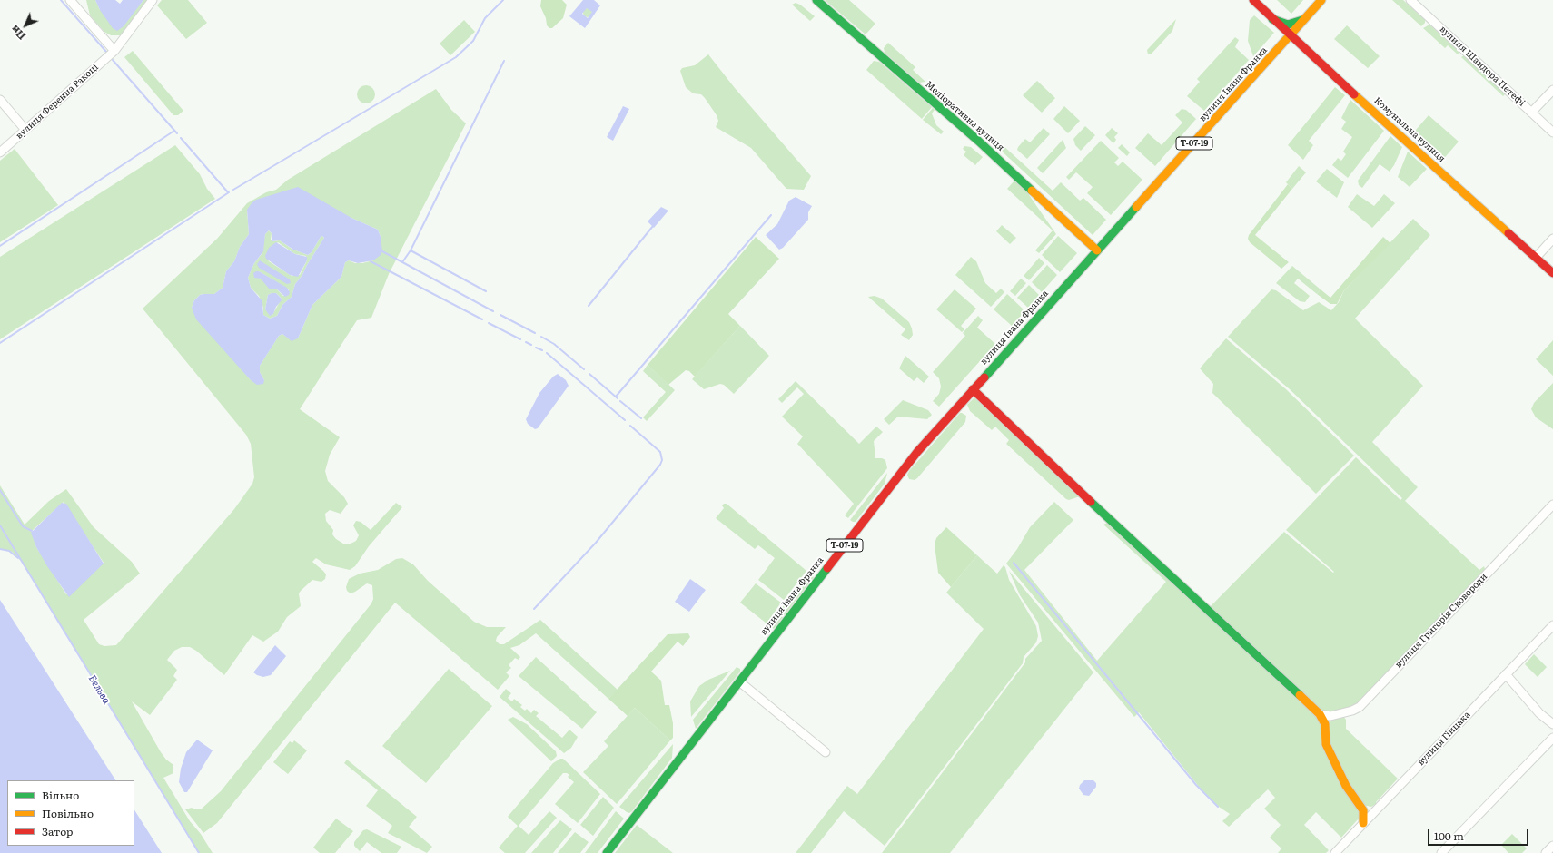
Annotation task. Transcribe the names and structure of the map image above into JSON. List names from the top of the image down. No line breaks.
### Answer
{"streets":{"main road":["вулиця Івана Франка","Меліоративна вулиця","Комунальна вулиця","Т-07-19"],"street":["вулиця Шандора Петефі","вулиця Ференца Ракоці","вулиця Григорія Сковороди","вулиця Гінцака"]},"crossings":[["вулиця Івана Франка","Меліоративна вулиця"],["вулиця Івана Франка","Комунальна вулиця"]],"water":["Бельва"],"legend":["Вільно","Повільно","Затор"],"scale_bar":"100 m","north":"bottom left"}
